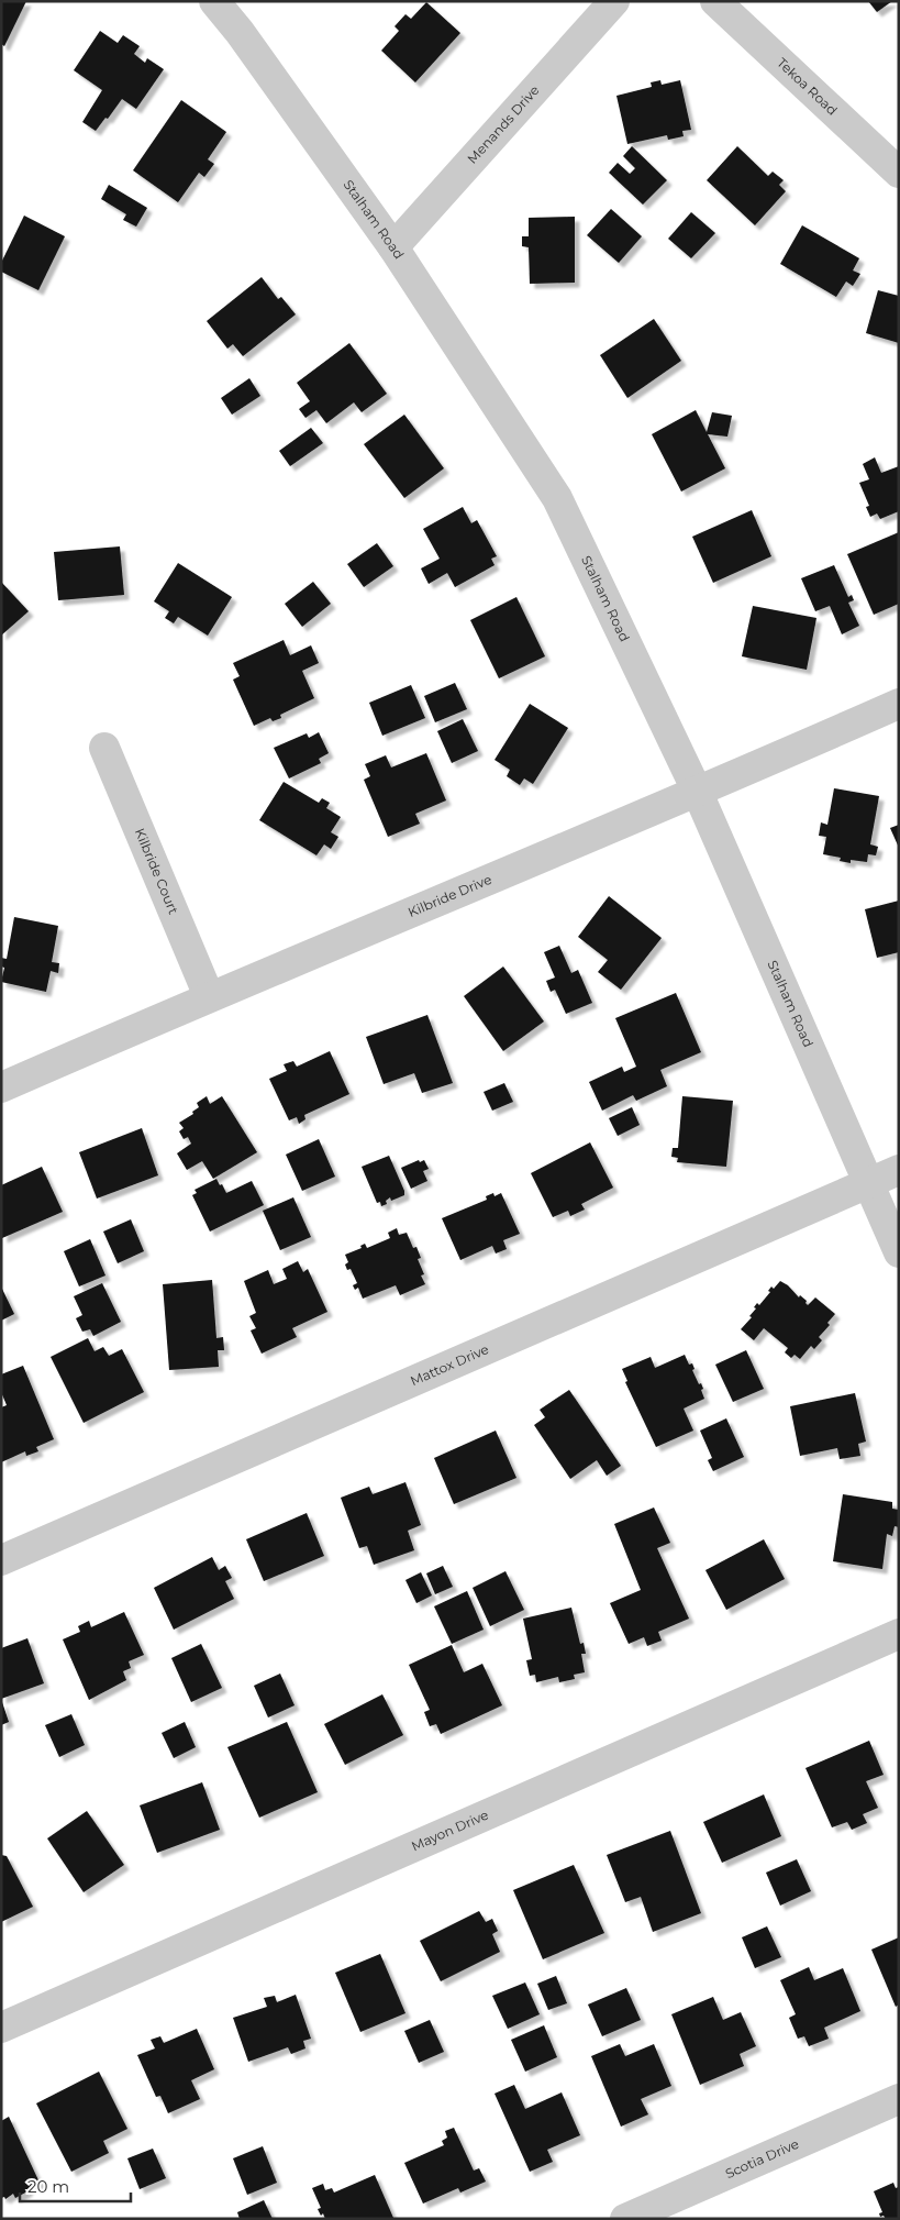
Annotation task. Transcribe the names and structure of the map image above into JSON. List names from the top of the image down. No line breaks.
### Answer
{"streets":{"street":["Tekoa Road","Menands Drive","Stalham Road","Kilbride Court","Kilbride Drive","Mattox Drive","Mayon Drive","Scotia Drive"]},"crossings":[["Menands Drive","Stalham Road"],["Stalham Road","Kilbride Drive"],["Stalham Road","Mattox Drive"],["Kilbride Court","Kilbride Drive"]],"scale_bar":"20 m"}
